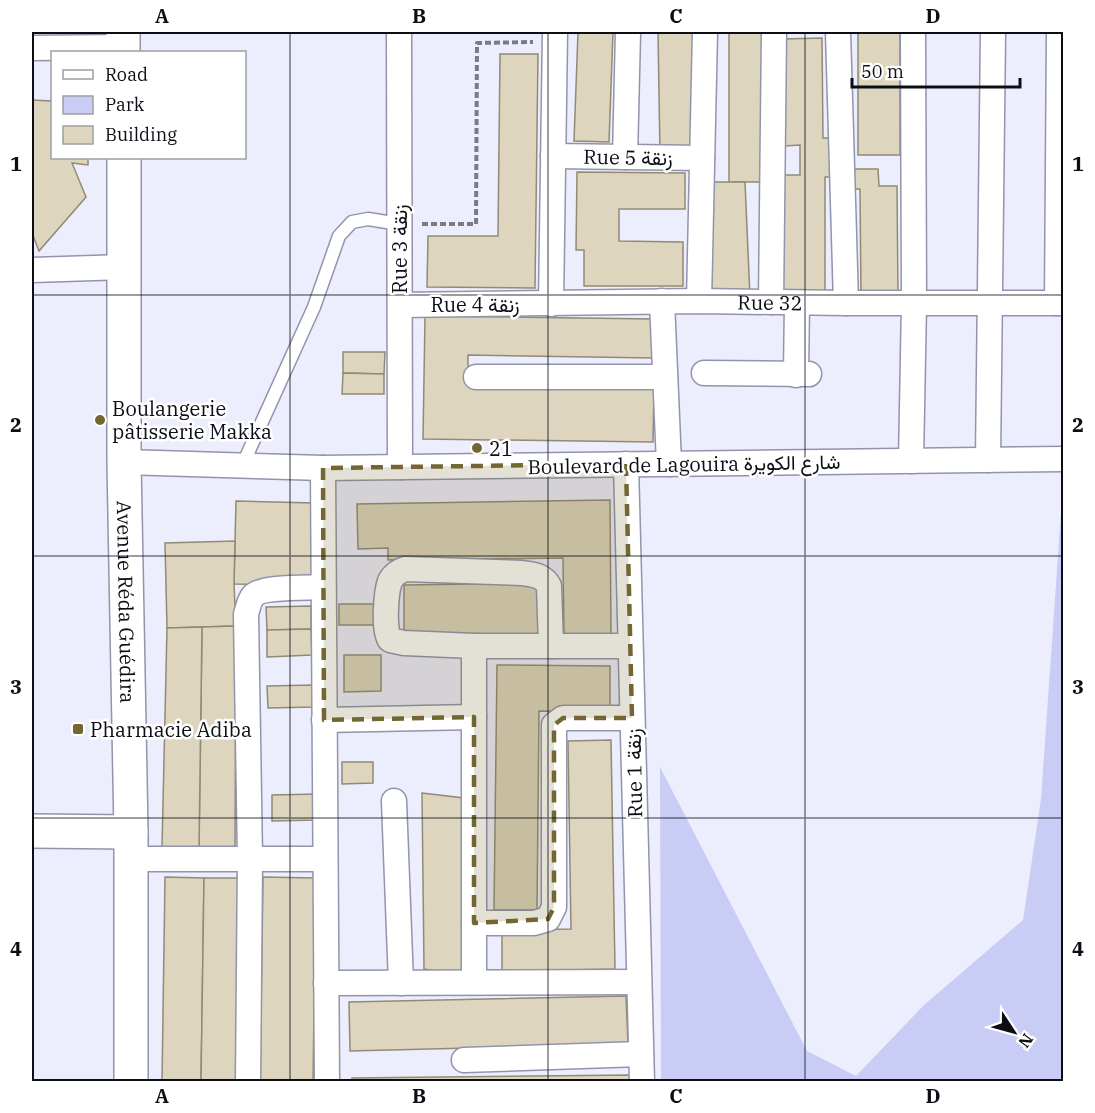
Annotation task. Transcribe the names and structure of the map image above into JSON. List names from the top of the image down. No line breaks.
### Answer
{"streets":{"street":["Rue 5 زنقة","Rue 3 زنقة","Rue 32","Rue 4 زنقة","Boulevard de Lagouira شارع الكويرة","Avenue Réda Guédira","Rue 1 زنقة"]},"crossings":[["Rue 3 زنقة","Rue 4 زنقة"],["Rue 3 زنقة","Boulevard de Lagouira شارع الكويرة"],["Rue 32","Rue 4 زنقة"],["Boulevard de Lagouira شارع الكويرة","Avenue Réda Guédira"],["Boulevard de Lagouira شارع الكويرة","Rue 1 زنقة"]],"places":{"other":["Boulangerie pâtisserie Makka","21"],"transit":["Pharmacie Adiba"]},"legend":["Road","Park","Building"],"scale_bar":"50 m","north":"bottom right","grid":{"columns":["A","B","C","D"],"rows":["1","2","3","4"]}}
